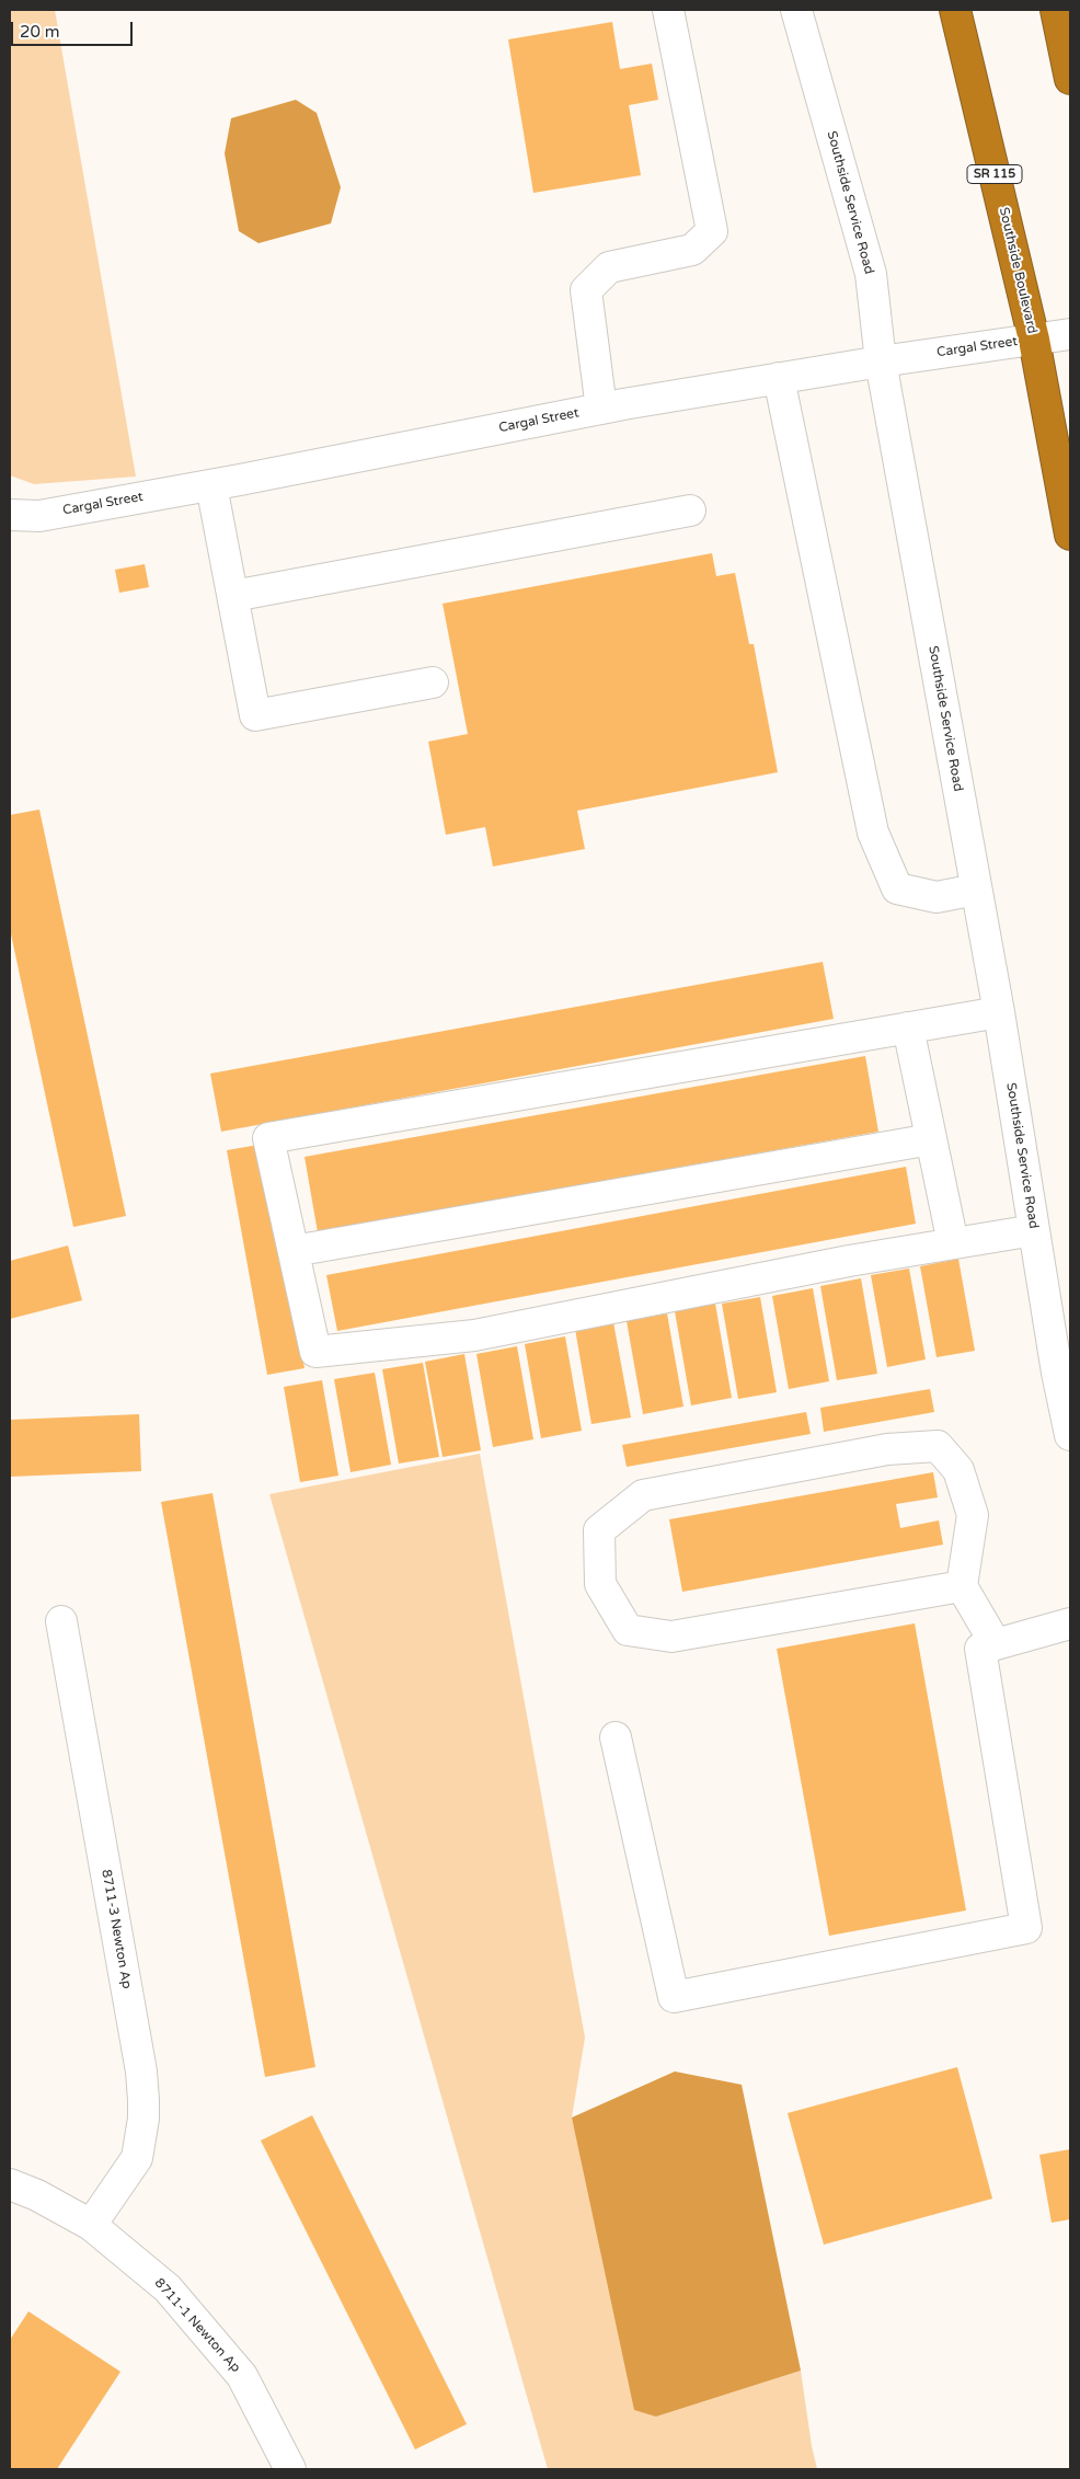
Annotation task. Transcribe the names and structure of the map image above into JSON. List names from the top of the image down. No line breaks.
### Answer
{"streets":{"highway":["SR 115","Southside Boulevard"],"street":["Southside Service Road","Cargal Street","8711-3 Newton Ap","8711-1 Newton Ap"]},"crossings":[["Southside Service Road","Cargal Street"],["Southside Boulevard","Cargal Street"],["8711-3 Newton Ap","8711-1 Newton Ap"]],"scale_bar":"20 m"}
